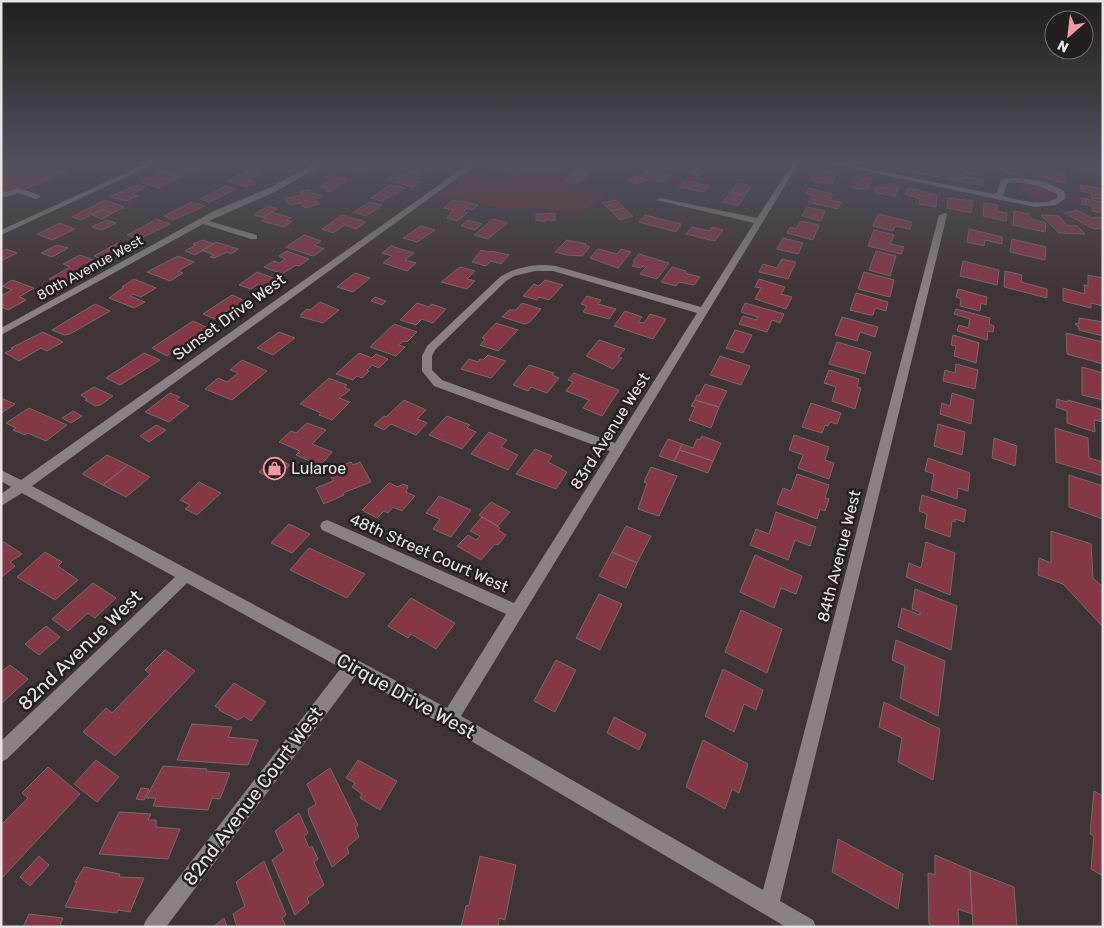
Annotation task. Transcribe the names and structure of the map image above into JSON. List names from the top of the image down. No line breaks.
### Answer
{"streets":{"street":["80th Avenue West","Sunset Drive West","83rd Avenue West","48th Street Court West","84th Avenue West","82nd Avenue West","Cirque Drive West","82nd Avenue Court West"]},"crossings":[["Sunset Drive West","Cirque Drive West"],["83rd Avenue West","48th Street Court West"],["83rd Avenue West","Cirque Drive West"],["84th Avenue West","Cirque Drive West"],["82nd Avenue West","Cirque Drive West"],["Cirque Drive West","82nd Avenue Court West"]],"places":{"shop":["Lularoe"]},"north":"bottom left"}
